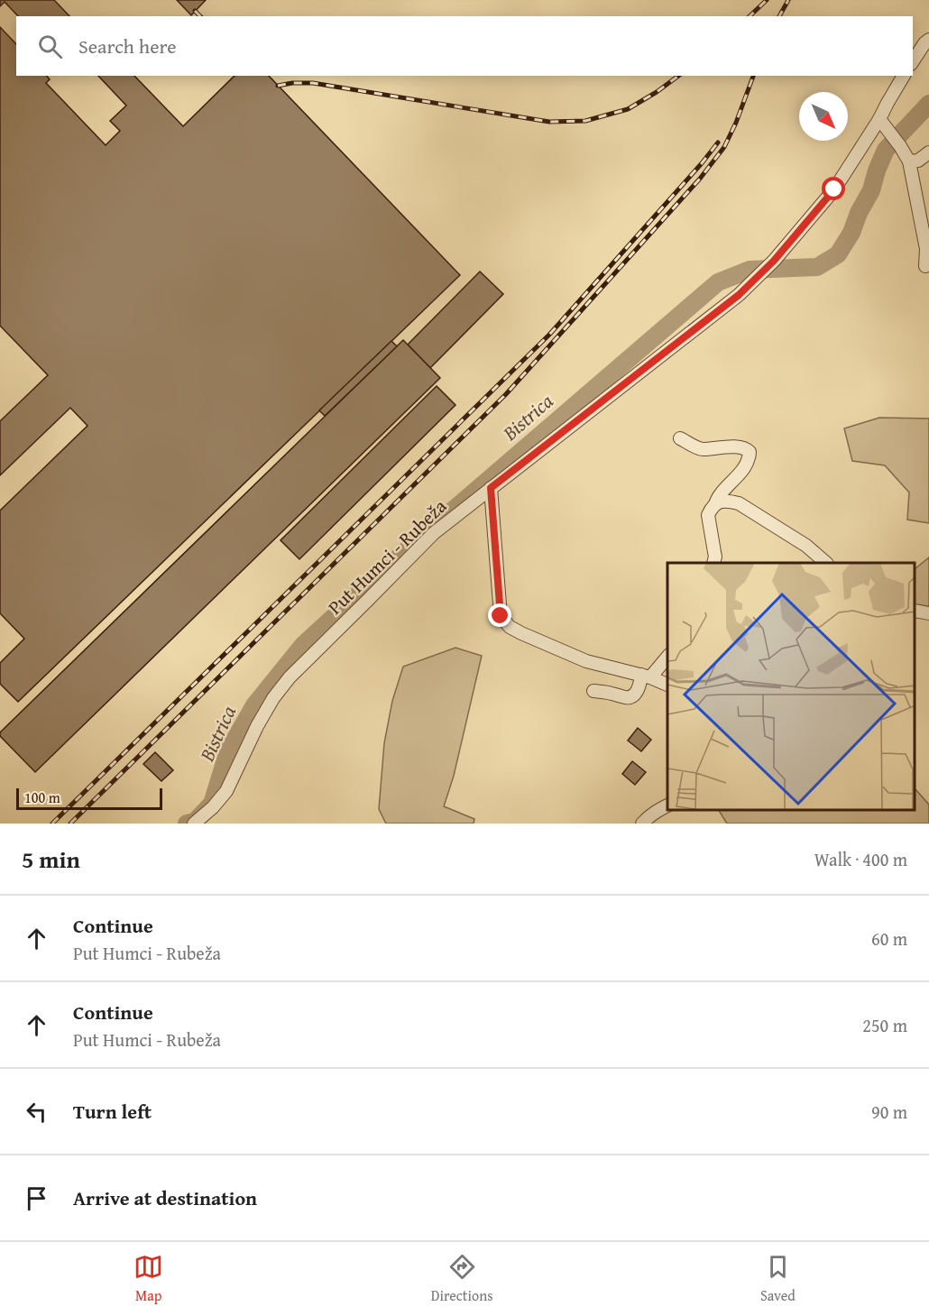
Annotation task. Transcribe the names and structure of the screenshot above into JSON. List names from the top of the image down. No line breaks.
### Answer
{"streets":{"street":["Put Humci - Rubeža"]},"water":["Bistrica"],"scale_bar":"100 m","north":"bottom right","page":{"search":"Search here","scale":"100 m","heading":["5 min","Walk · 400 m"],"list":[["Continue","Put Humci - Rubeža","60 m"],["Continue","Put Humci - Rubeža","250 m"],["Turn left","90 m"],"Arrive at destination"],"nav":["Map","Directions","Saved"]}}
